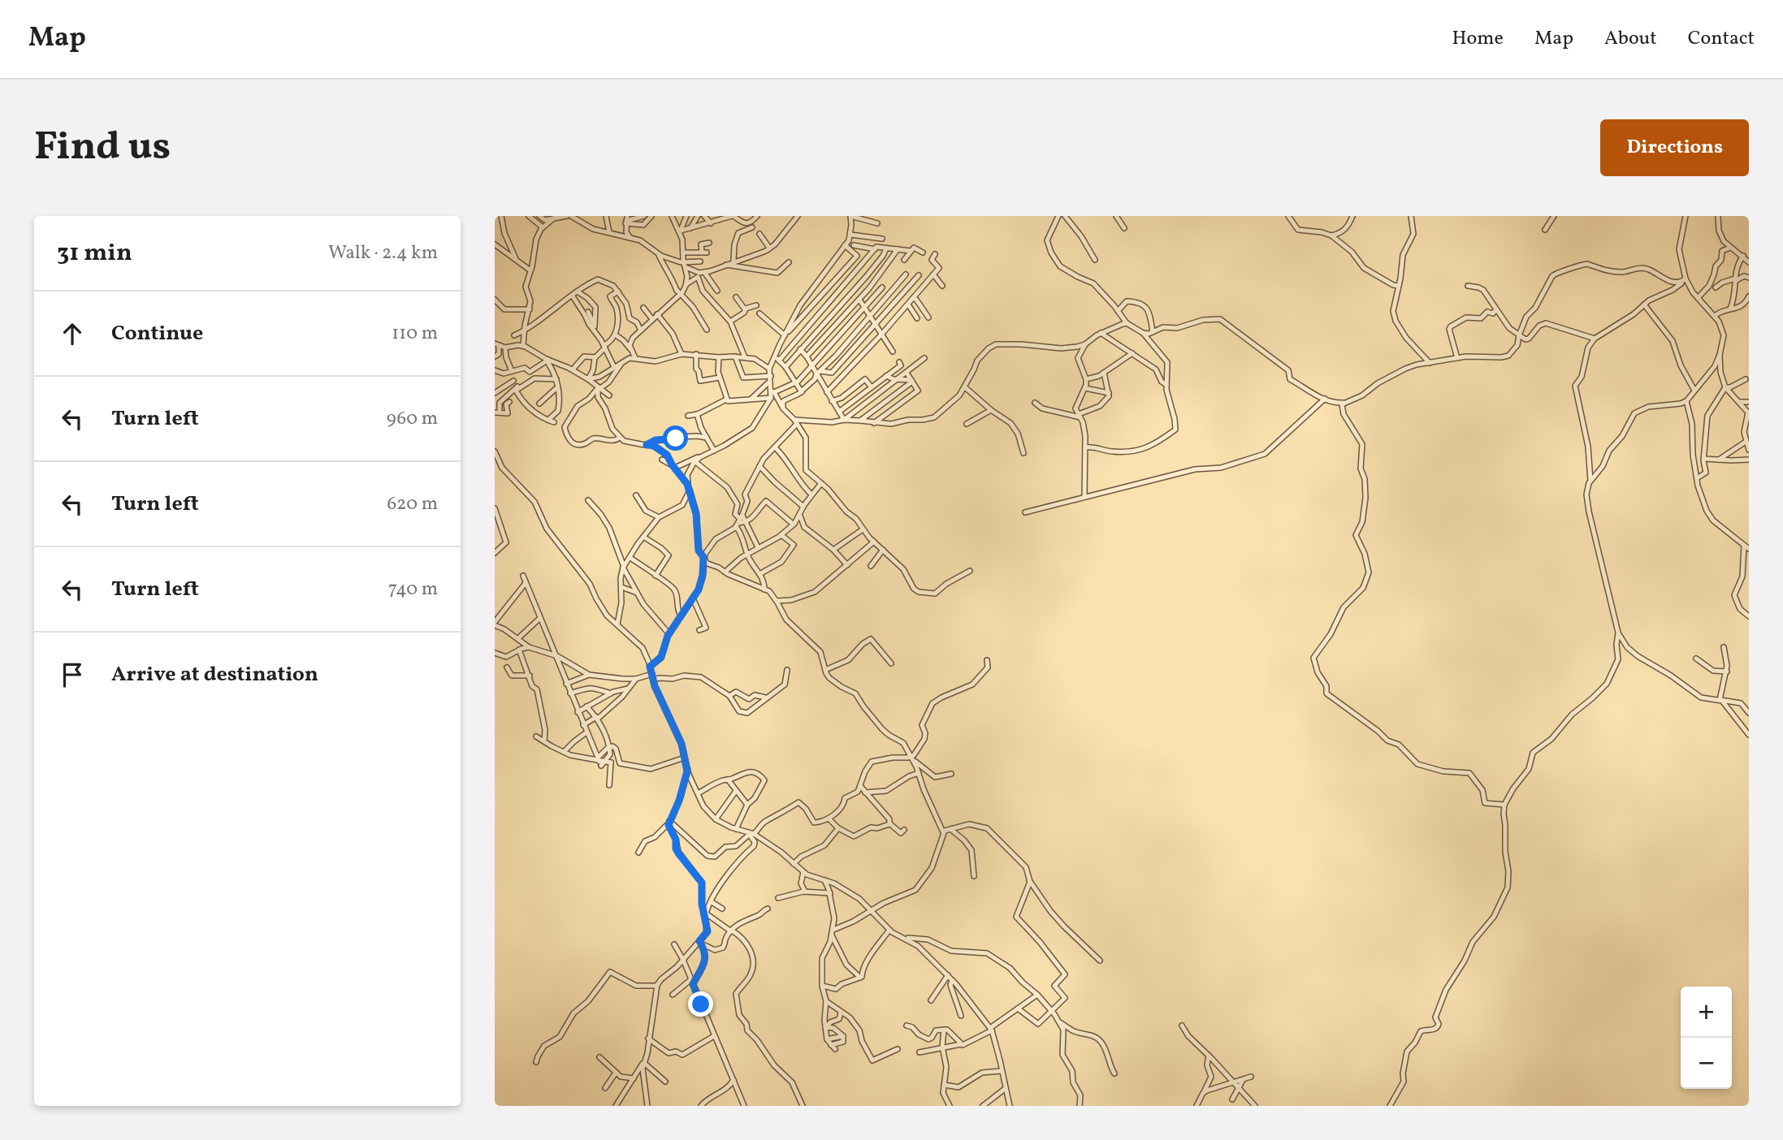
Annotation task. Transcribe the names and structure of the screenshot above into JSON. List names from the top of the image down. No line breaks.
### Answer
{"page":{"header":"Map","nav":["Home","Map","About","Contact"],"buttons":"Directions","title":"Find us","heading":["31 min","Walk · 2.4 km"],"list":[["Continue","110 m"],["Turn left","960 m"],["Turn left","620 m"],["Turn left","740 m"],"Arrive at destination"],"map_buttons":["+","−"]}}
